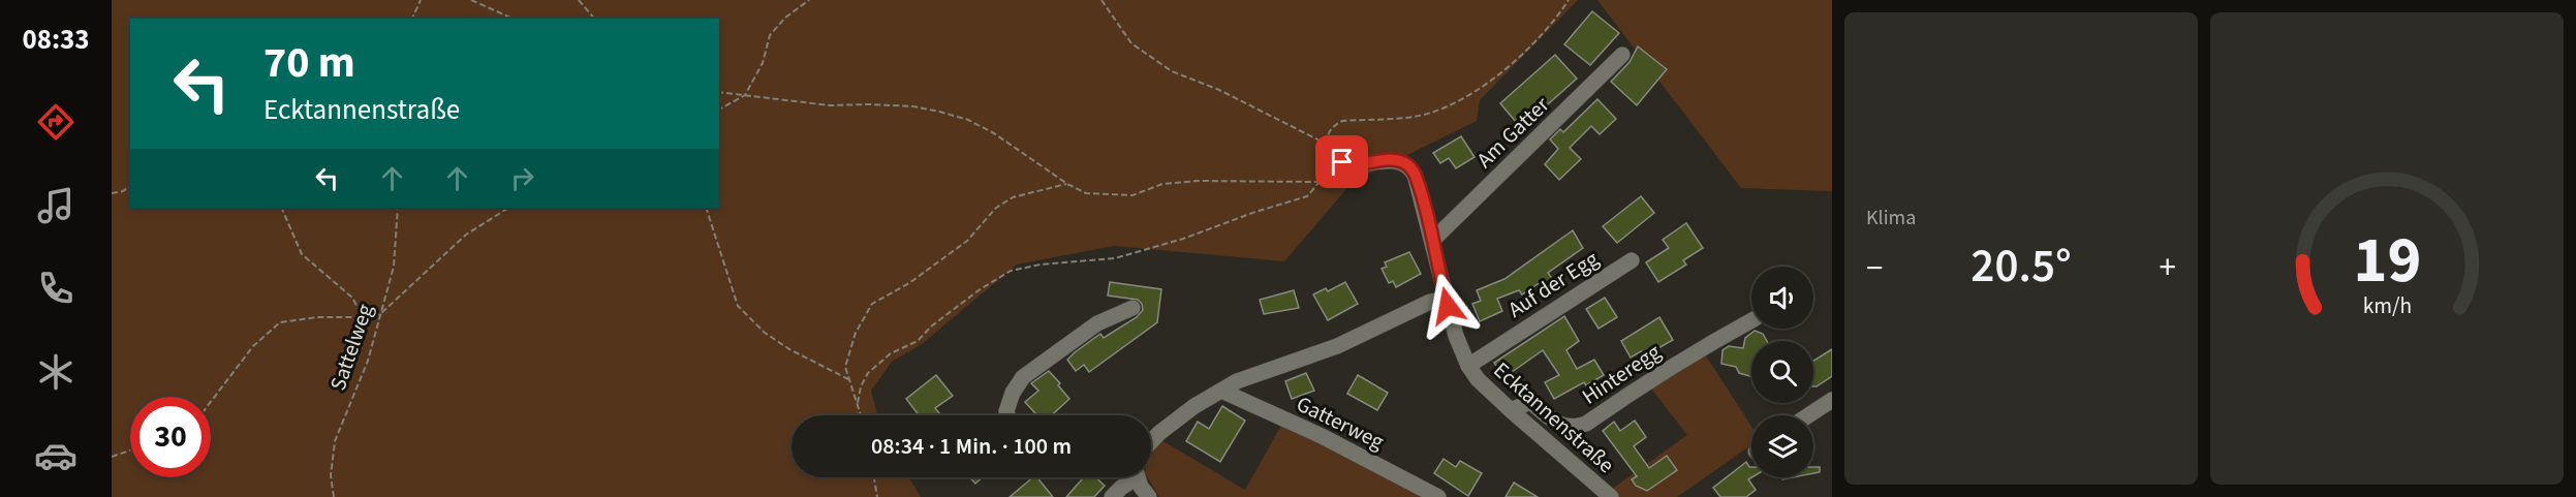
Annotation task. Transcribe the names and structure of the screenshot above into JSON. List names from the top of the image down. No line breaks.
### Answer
{"streets":{"street":["Am Gatter","Auf der Egg","Hinteregg","Ecktannenstraße","Gatterweg"],"path":["Sattelweg"]},"crossings":[["Am Gatter","Ecktannenstraße"],["Auf der Egg","Ecktannenstraße"],["Hinteregg","Ecktannenstraße"]],"page":{"tabs":"08:33","tile":"Klima","turn":["70 m","Ecktannenstraße"],"heat":["−","20.5°","+"],"limit":"30","trip":"08:34 · 1 Min. · 100 m","gauge":["19","km/h"]}}
